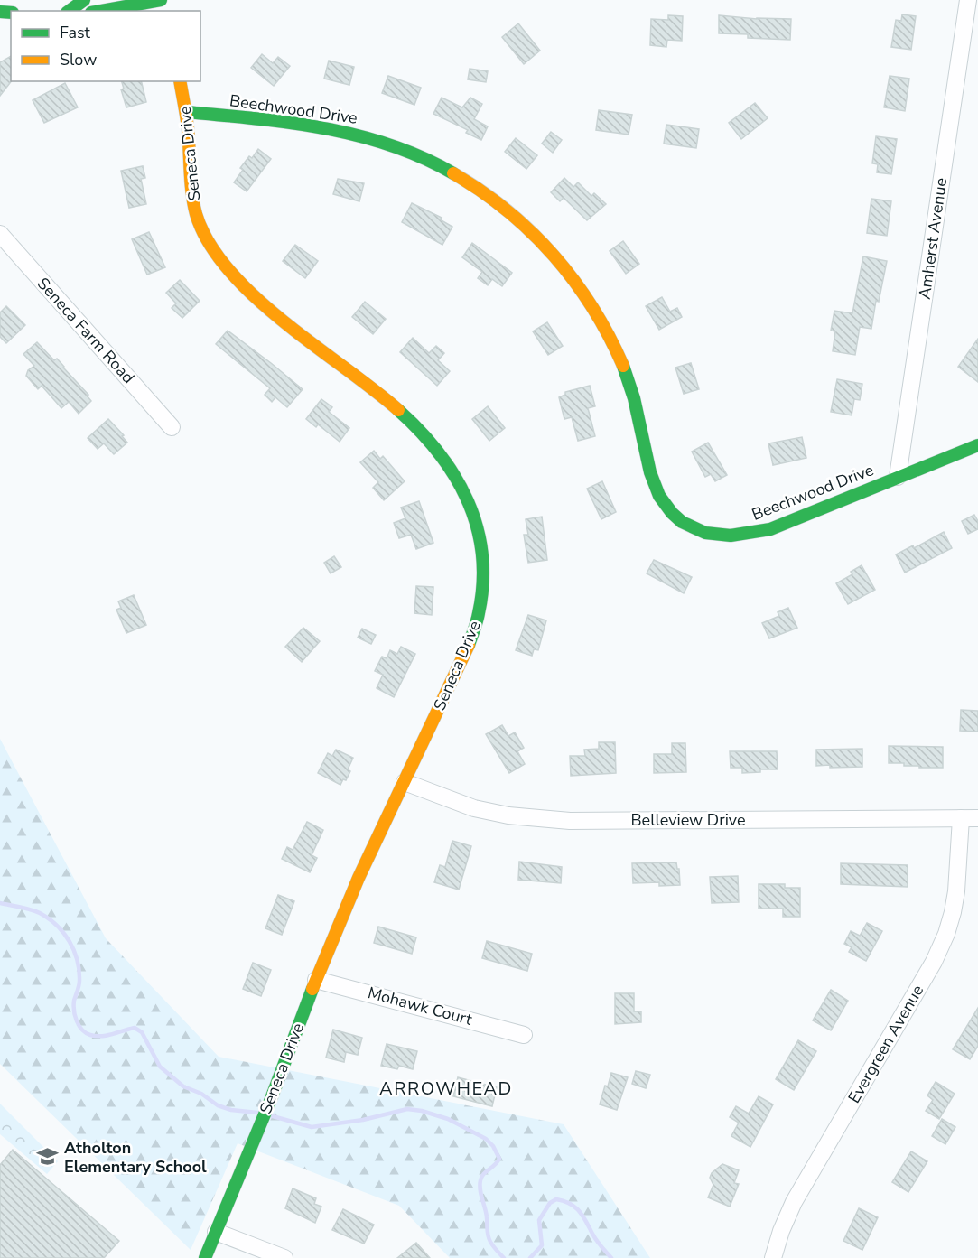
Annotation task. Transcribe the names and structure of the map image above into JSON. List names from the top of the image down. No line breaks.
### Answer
{"streets":{"street":["Beechwood Drive","Seneca Drive","Amherst Avenue","Seneca Farm Road","Belleview Drive","Mohawk Court","Evergreen Avenue"]},"crossings":[["Beechwood Drive","Seneca Drive"],["Beechwood Drive","Amherst Avenue"],["Seneca Drive","Belleview Drive"],["Seneca Drive","Mohawk Court"],["Belleview Drive","Evergreen Avenue"]],"districts":["ARROWHEAD"],"places":{"school or university":["Atholton Elementary School"]},"legend":["Fast","Slow"]}
